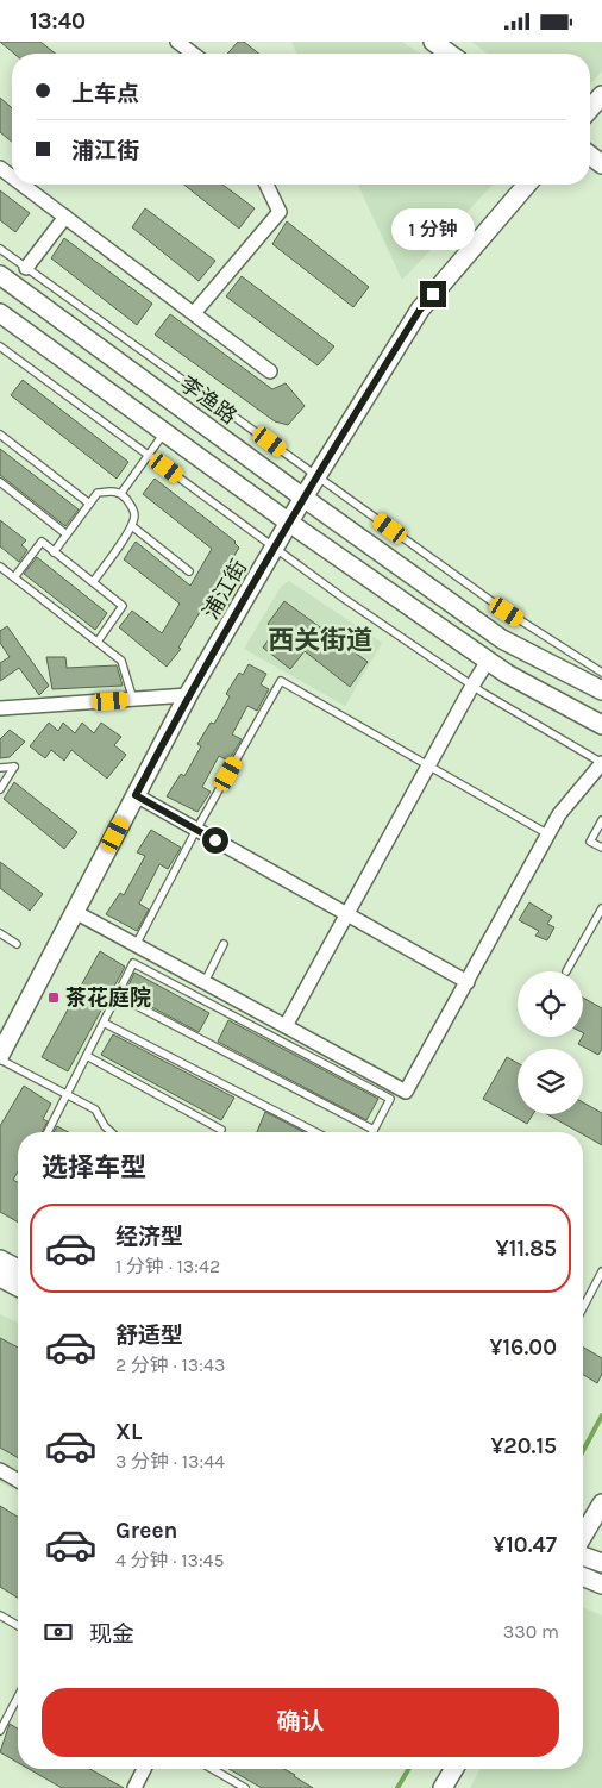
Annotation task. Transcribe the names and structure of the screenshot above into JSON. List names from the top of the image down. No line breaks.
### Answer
{"streets":{"main road":["李渔路","浦江街"]},"crossings":[["李渔路","浦江街"]],"districts":["西关街道"],"places":{"transit":["茶花庭院"]},"page":{"status":"13:40","banner":["上车点","浦江街"],"bubble":"1 分钟","heading":"选择车型","list":[{"name":"经济型","note":"1 分钟 · 13:42","value":"¥11.85"},{"name":"舒适型","note":"2 分钟 · 13:43","value":"¥16.00"},{"name":"XL","note":"3 分钟 · 13:44","value":"¥20.15"},{"name":"Green","note":"4 分钟 · 13:45","value":"¥10.47"}],"pay":["现金","330 m"],"buttons":"确认"}}
